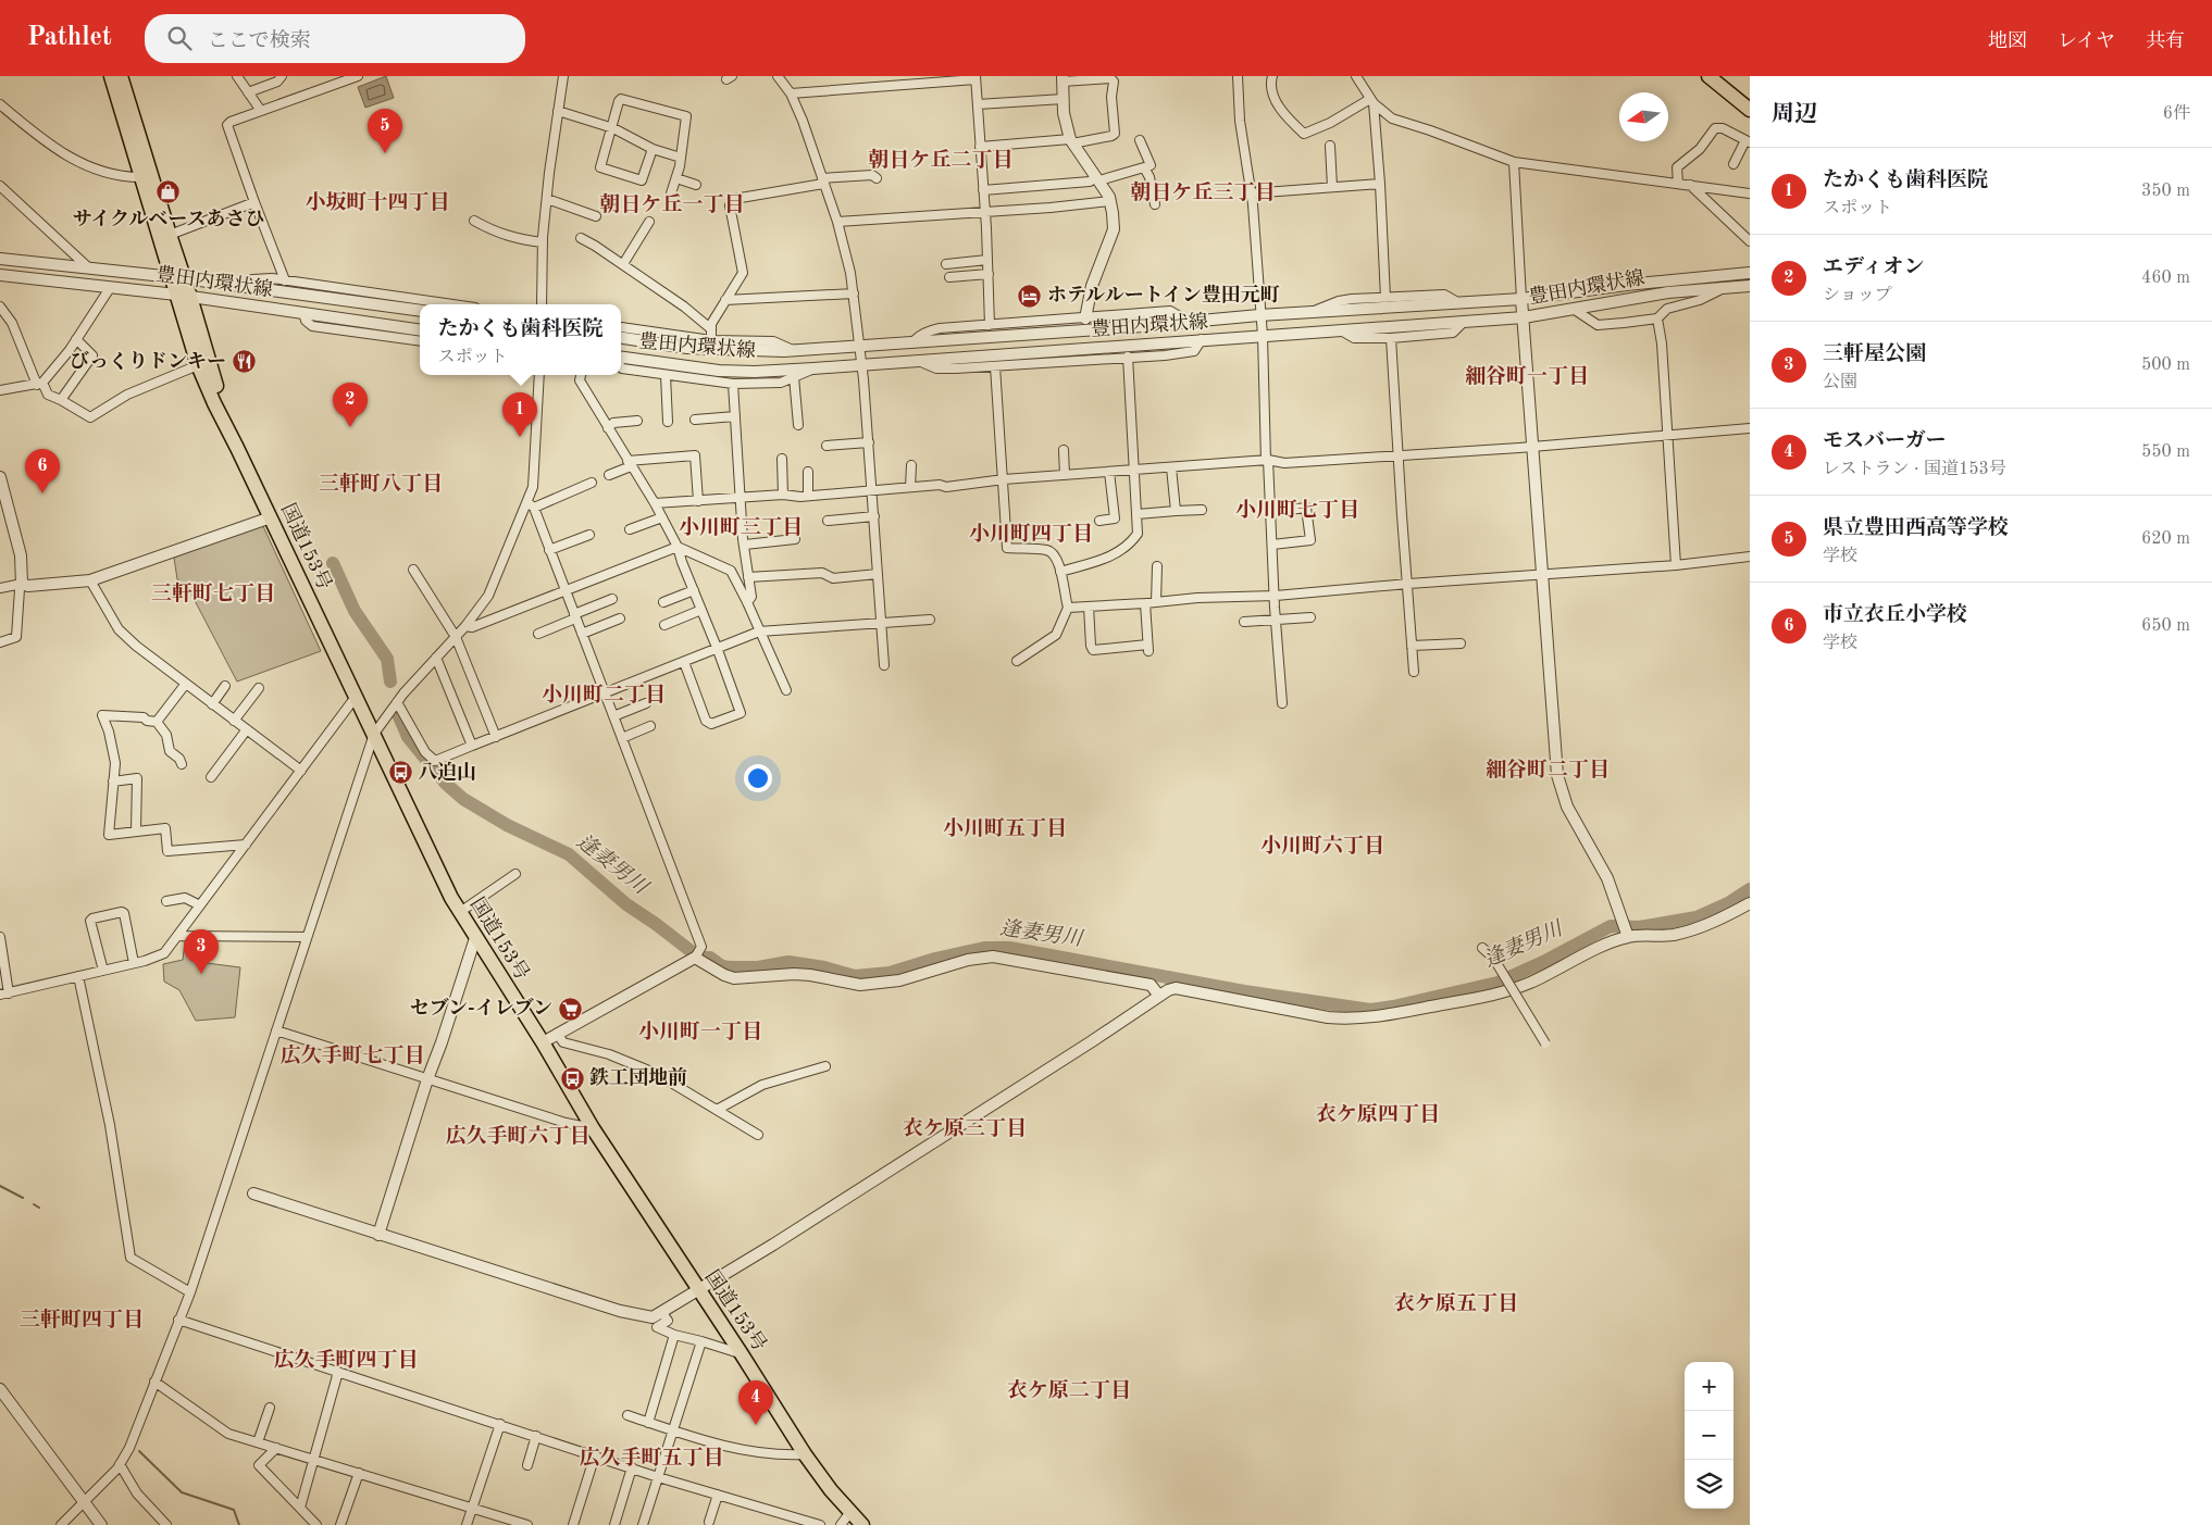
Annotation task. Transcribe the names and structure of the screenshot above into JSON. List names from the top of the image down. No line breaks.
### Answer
{"streets":{"highway":["国道153号"],"street":["豊田内環状線"]},"crossings":[["豊田内環状線","国道153号"]],"districts":["朝日ケ丘二丁目","朝日ケ丘三丁目","小坂町十四丁目","朝日ケ丘一丁目","細谷町一丁目","三軒町八丁目","小川町七丁目","小川町三丁目","小川町四丁目","三軒町七丁目","小川町二丁目","細谷町二丁目","小川町五丁目","小川町六丁目","小川町一丁目","広久手町七丁目","衣ケ原四丁目","衣ケ原三丁目","広久手町六丁目","衣ケ原五丁目","三軒町四丁目","広久手町四丁目","衣ケ原二丁目","広久手町五丁目"],"water":["逢妻男川"],"places":{"shop":["サイクルベースあさひ"],"hotel":["ホテルルートイン豊田元町"],"restaurant":["びっくりドンキー"],"bus stop":["八迫山","鉄工団地前"],"supermarket":["セブン-イレブン"]},"north":"left","page":{"header":"Pathlet","search":"ここで検索","nav":["地図","レイヤ","共有"],"heading":["周辺","6件"],"pins":["5","2","1","6","3","4"],"list":[{"mark":"1","name":"たかくも歯科医院","note":"スポット","value":"350 m"},{"mark":"2","name":"エディオン","note":"ショップ","value":"460 m"},{"mark":"3","name":"三軒屋公園","note":"公園","value":"500 m"},{"mark":"4","name":"モスバーガー","note":"レストラン · 国道153号","value":"550 m"},{"mark":"5","name":"県立豊田西高等学校","note":"学校","value":"620 m"},{"mark":"6","name":"市立衣丘小学校","note":"学校","value":"650 m"}],"popup":["たかくも歯科医院","スポット"],"map_buttons":["+","−"]}}
